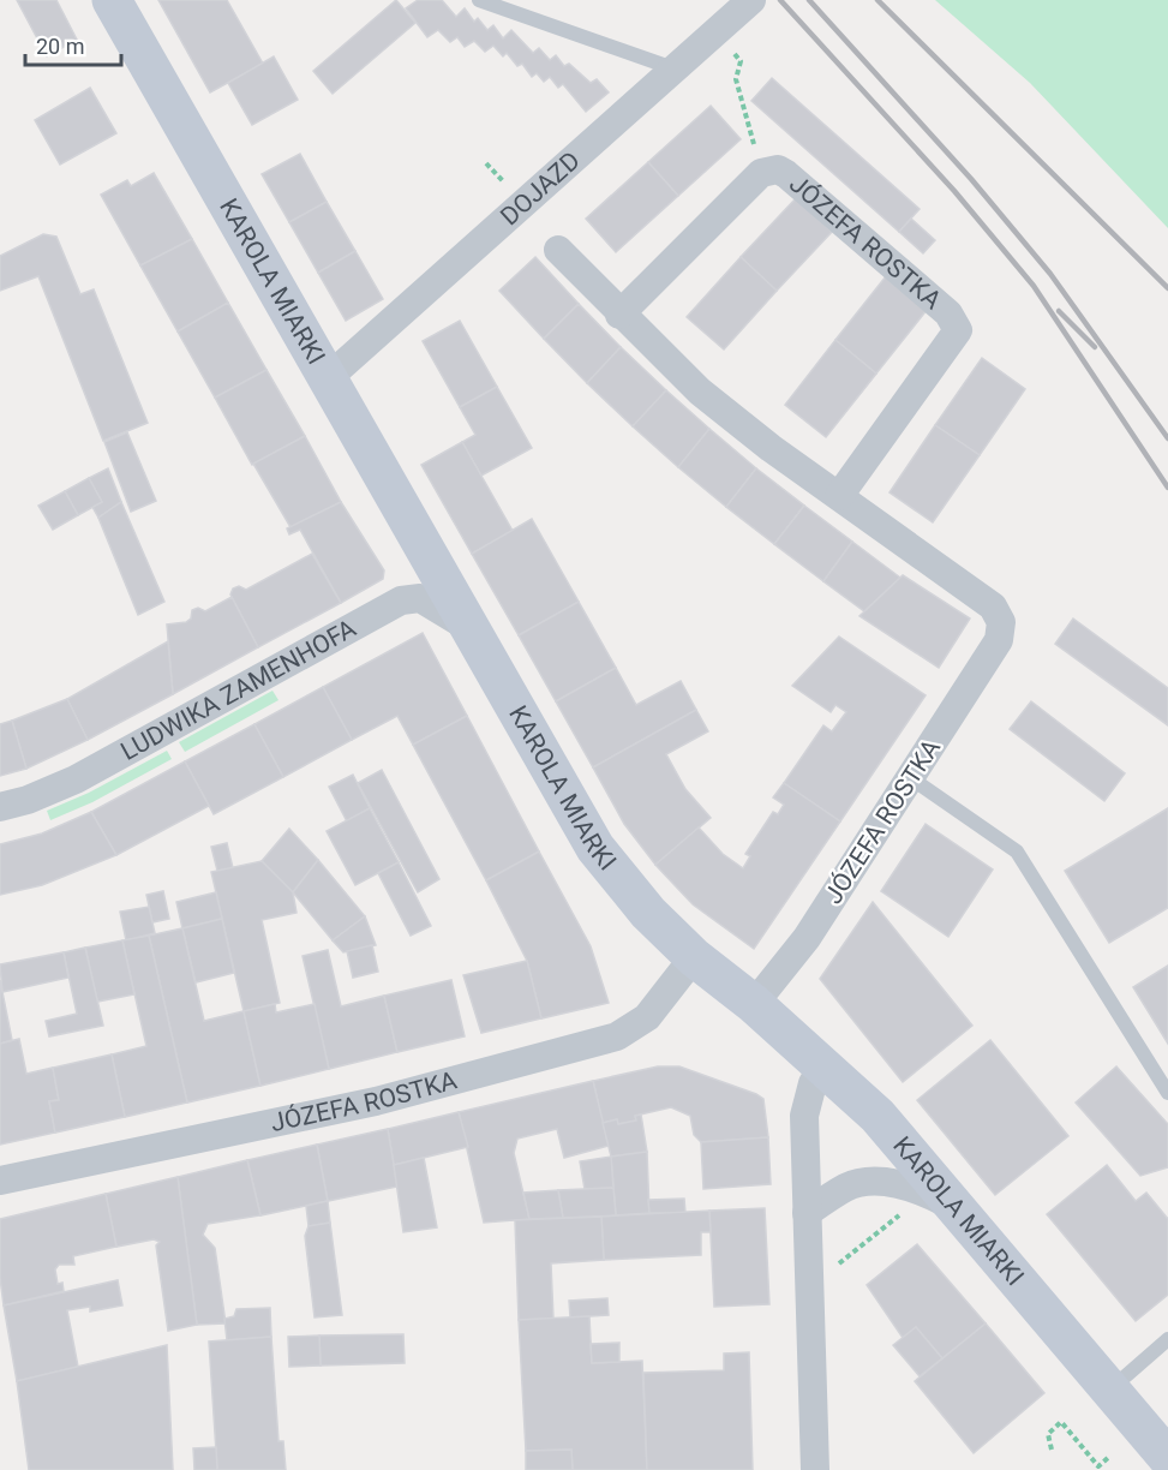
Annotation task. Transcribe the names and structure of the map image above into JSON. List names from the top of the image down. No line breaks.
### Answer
{"streets":{"main road":["KAROLA MIARKI"],"street":["DOJAZD","JÓZEFA ROSTKA","LUDWIKA ZAMENHOFA"]},"crossings":[["DOJAZD","KAROLA MIARKI"],["JÓZEFA ROSTKA","KAROLA MIARKI"],["KAROLA MIARKI","LUDWIKA ZAMENHOFA"]],"scale_bar":"20 m"}
